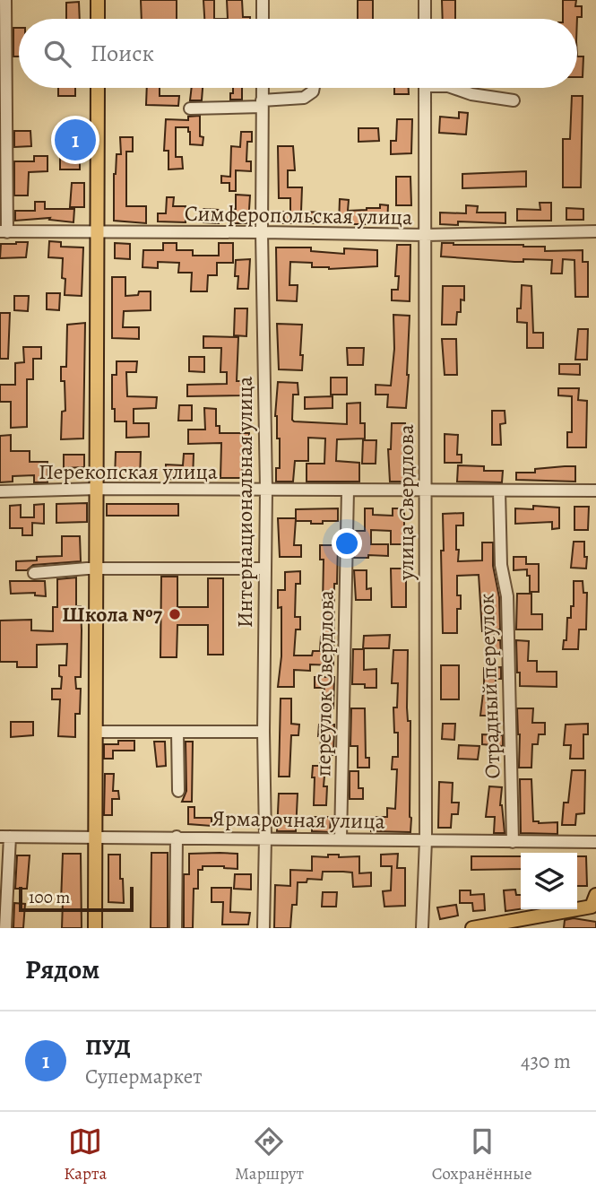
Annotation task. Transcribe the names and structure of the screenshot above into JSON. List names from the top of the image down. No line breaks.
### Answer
{"streets":{"street":["Симферопольская улица","Перекопская улица","Интернациональная улица","улица Свердлова","переулок Свердлова","Отрадный переулок","Ярмарочная улица"]},"crossings":[["Симферопольская улица","Интернациональная улица"],["Симферопольская улица","улица Свердлова"],["Перекопская улица","Интернациональная улица"],["Перекопская улица","улица Свердлова"],["Перекопская улица","переулок Свердлова"],["Перекопская улица","Отрадный переулок"],["Интернациональная улица","Ярмарочная улица"],["улица Свердлова","Ярмарочная улица"],["переулок Свердлова","Ярмарочная улица"],["Отрадный переулок","Ярмарочная улица"]],"places":["Школа №7"],"scale_bar":"100 m","page":{"search":"Поиск","pins":"1","scale":"100 m","heading":"Рядом","list":[{"mark":"1","name":"ПУД","note":"Супермаркет","value":"430 m"}],"nav":["Карта","Маршрут","Сохранённые"]}}
